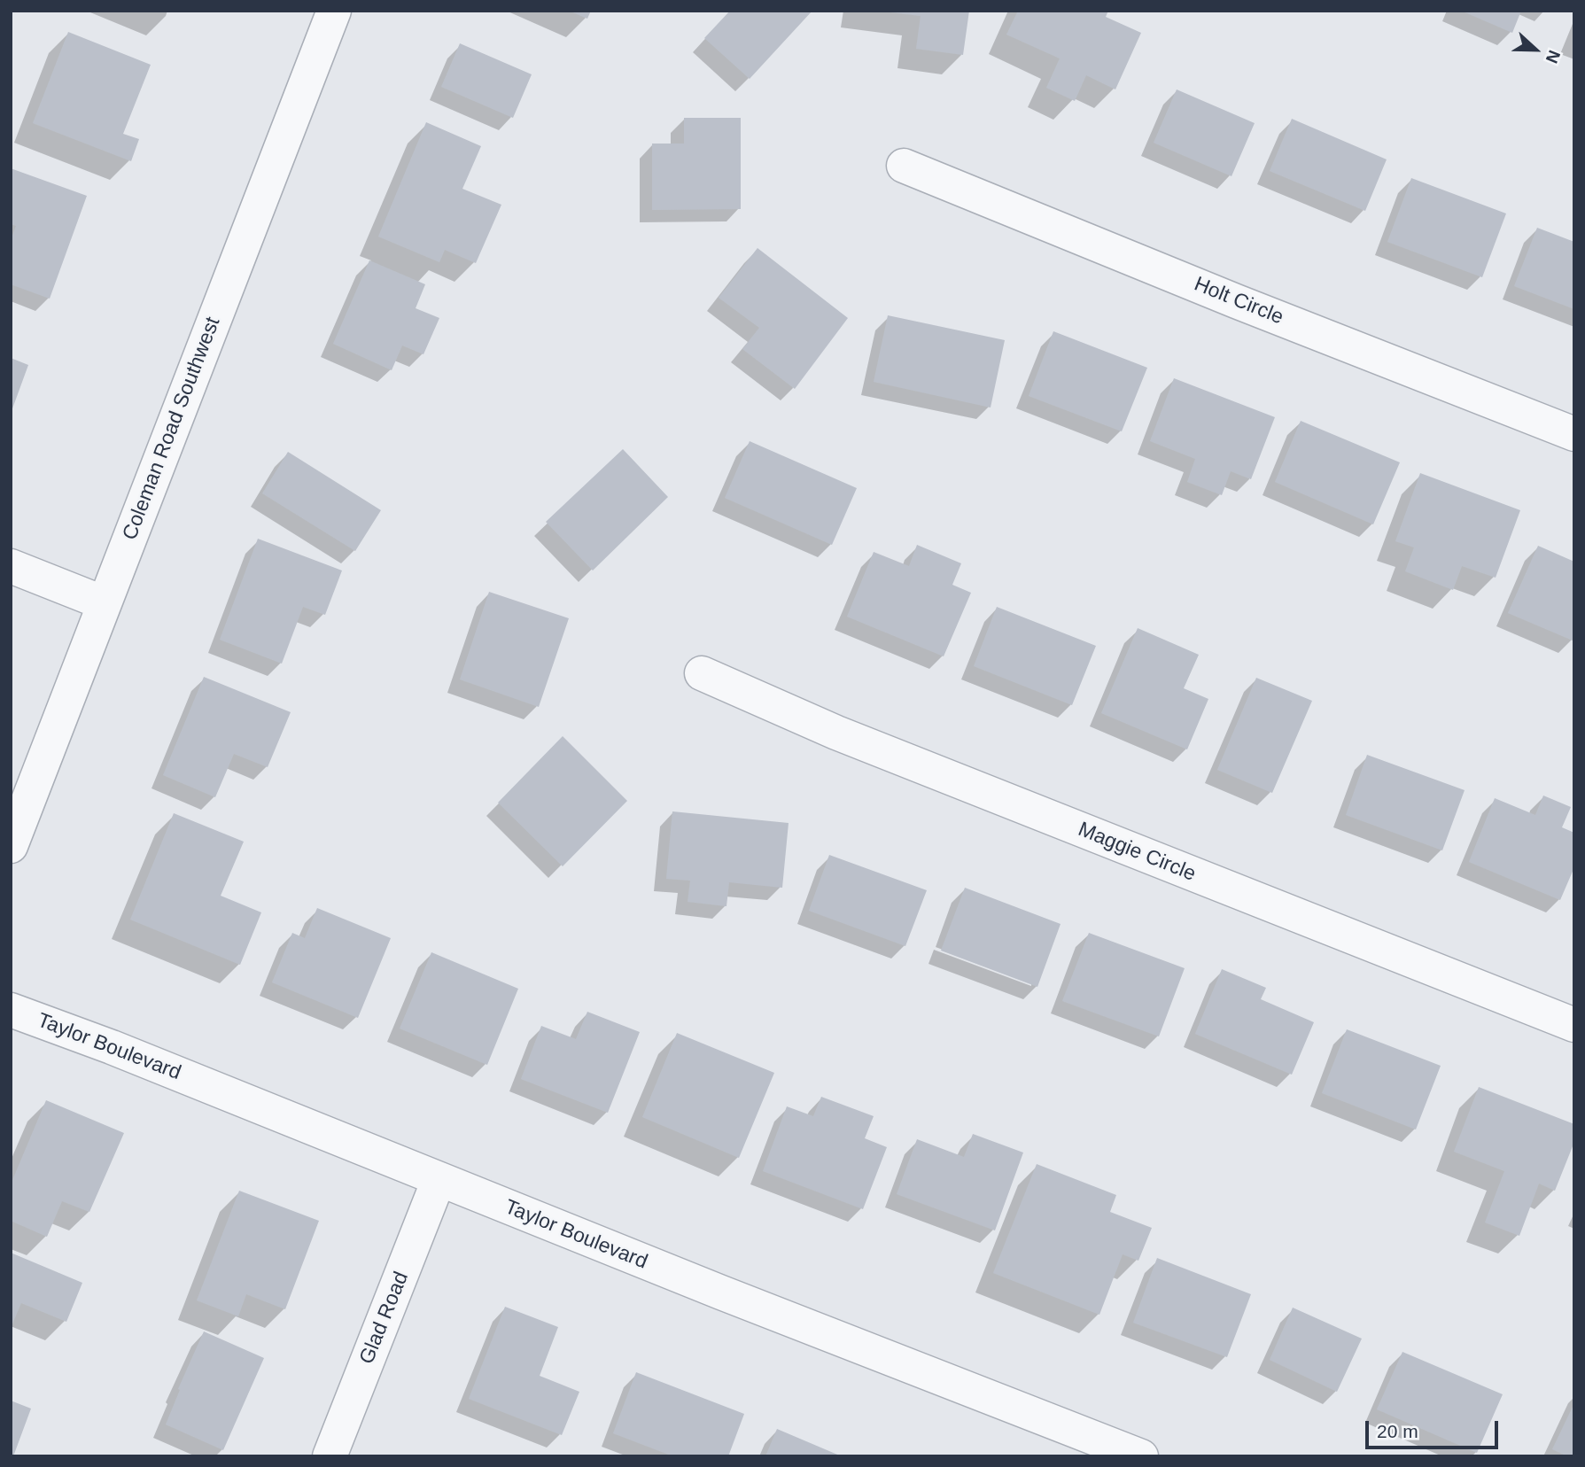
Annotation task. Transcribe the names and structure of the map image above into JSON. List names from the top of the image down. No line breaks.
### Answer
{"streets":{"street":["Holt Circle","Coleman Road Southwest","Maggie Circle","Taylor Boulevard","Glad Road"]},"crossings":[["Taylor Boulevard","Glad Road"]],"scale_bar":"20 m","north":"right"}
